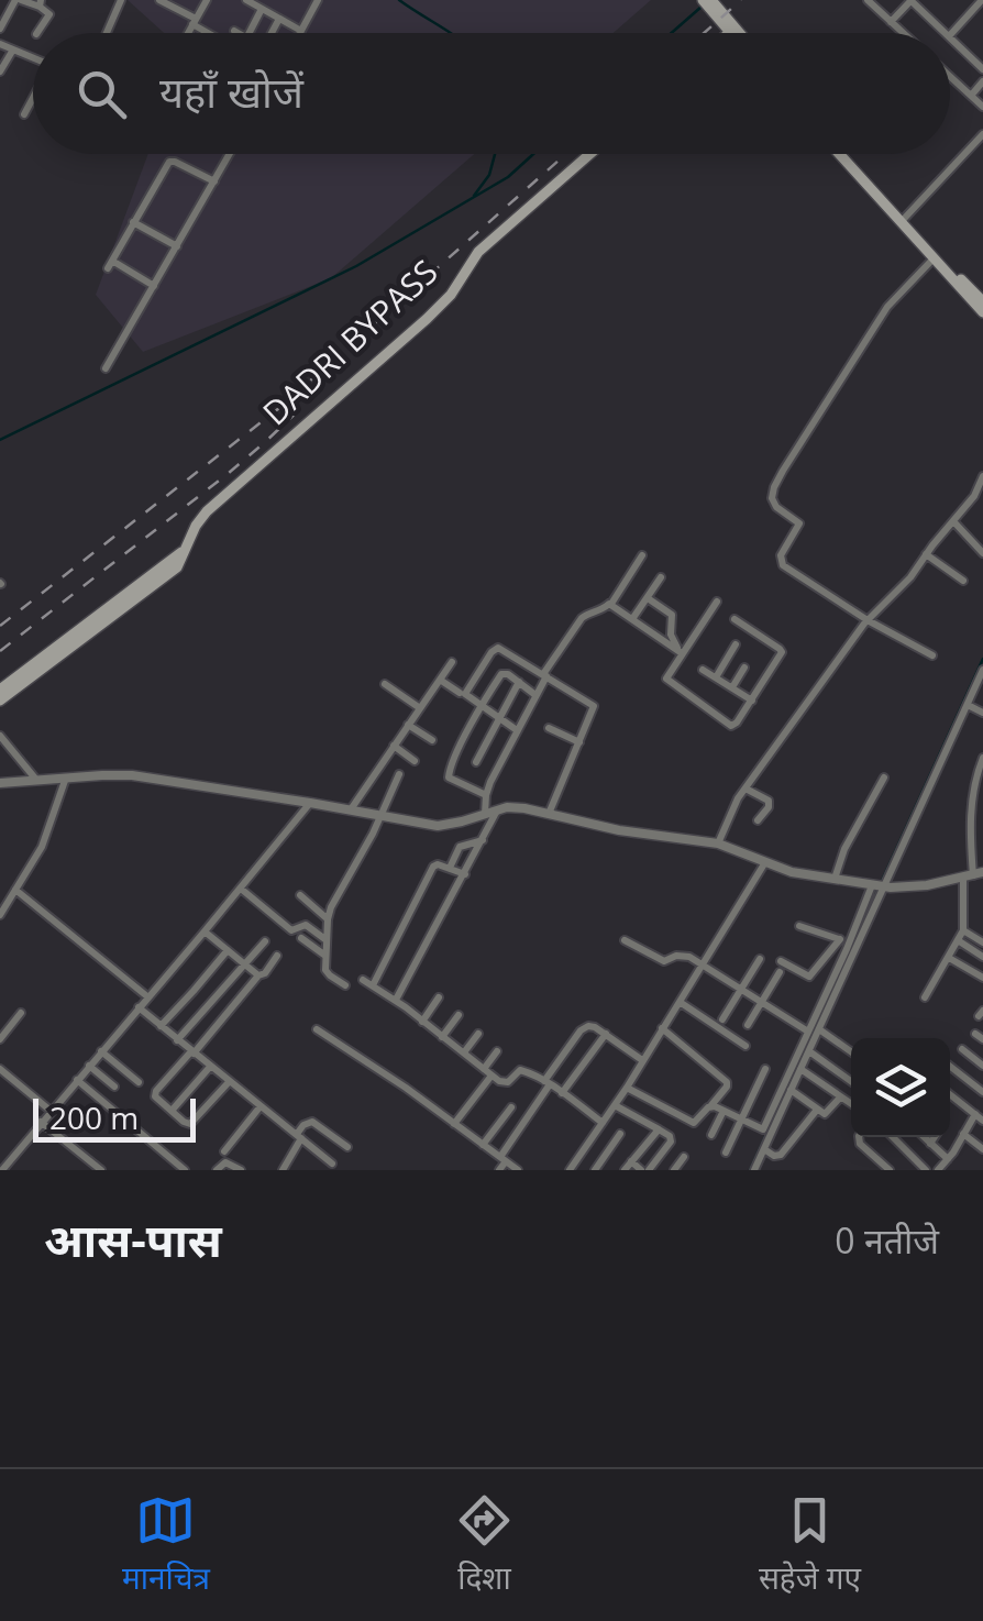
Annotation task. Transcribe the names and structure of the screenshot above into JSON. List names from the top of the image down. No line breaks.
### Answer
{"streets":{"main road":["DADRI BYPASS"]},"scale_bar":"200 m","page":{"search":"यहाँ खोजें","scale":"200 m","heading":["आस-पास","0 नतीजे"],"nav":["मानचित्र","दिशा","सहेजे गए"]}}
